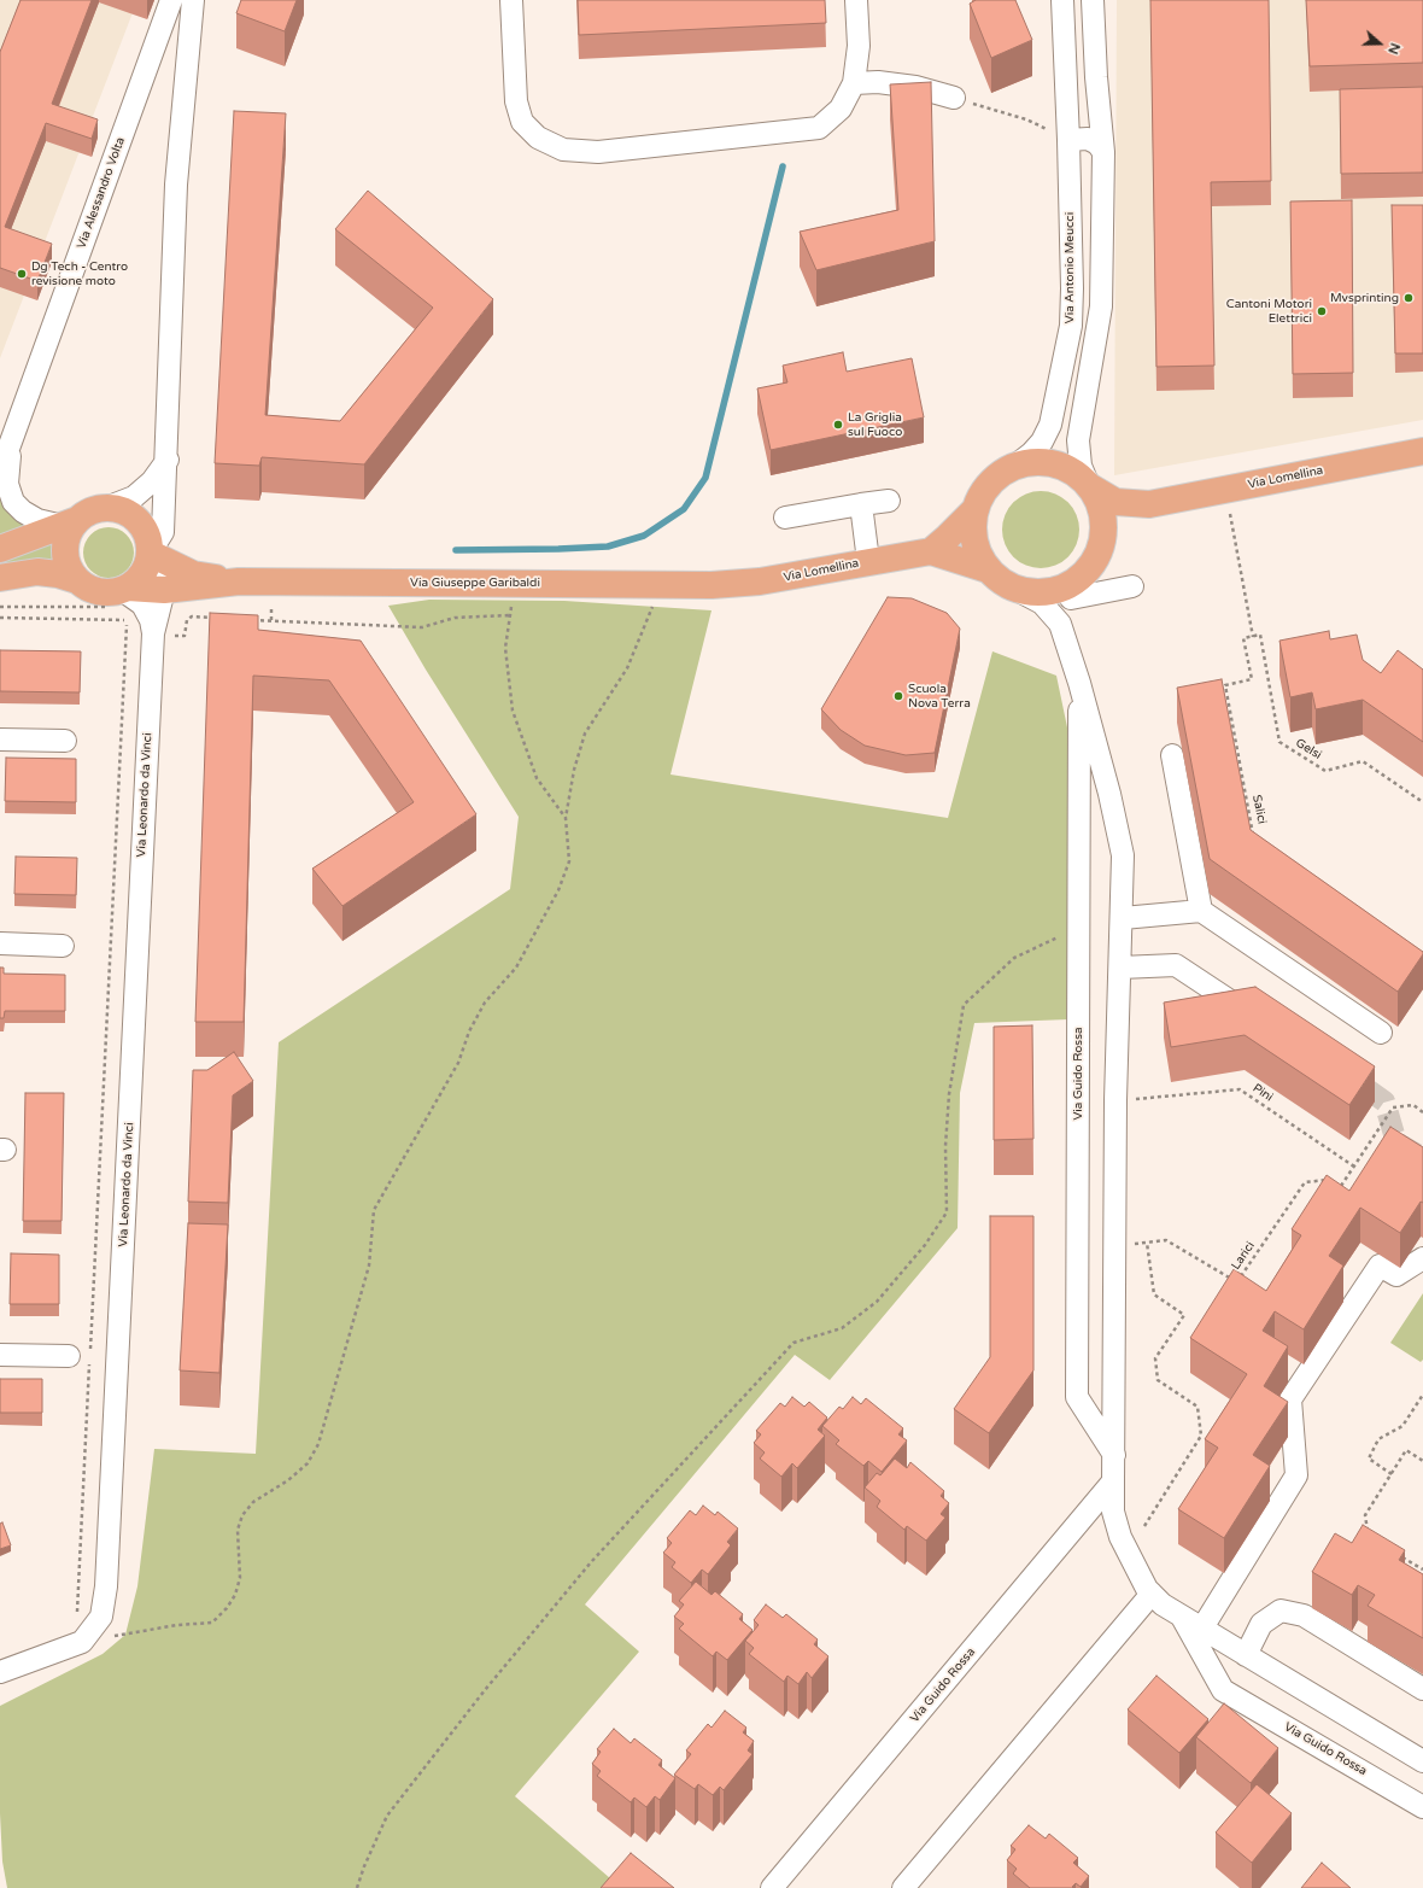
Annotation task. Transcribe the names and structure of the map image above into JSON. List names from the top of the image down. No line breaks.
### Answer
{"streets":{"main road":["Via Lomellina","Via Giuseppe Garibaldi"],"street":["Via Alessandro Volta","Via Antonio Meucci","Via Leonardo da Vinci","Via Guido Rossa"],"path":["Gelsi","Salici","Pini","Larici"]},"crossings":[["Via Alessandro Volta","Via Giuseppe Garibaldi"],["Via Antonio Meucci","Via Lomellina"],["Via Antonio Meucci","Via Guido Rossa"],["Via Lomellina","Via Giuseppe Garibaldi"],["Via Lomellina","Via Guido Rossa"],["Gelsi","Salici"],["Via Guido Rossa","Pini"],["Via Guido Rossa","Larici"]],"places":["Dg Tech - Centro revisione moto","Mvsprinting","Cantoni Motori Elettrici","La Griglia sul Fuoco","Scuola Nova Terra"],"north":"right"}
